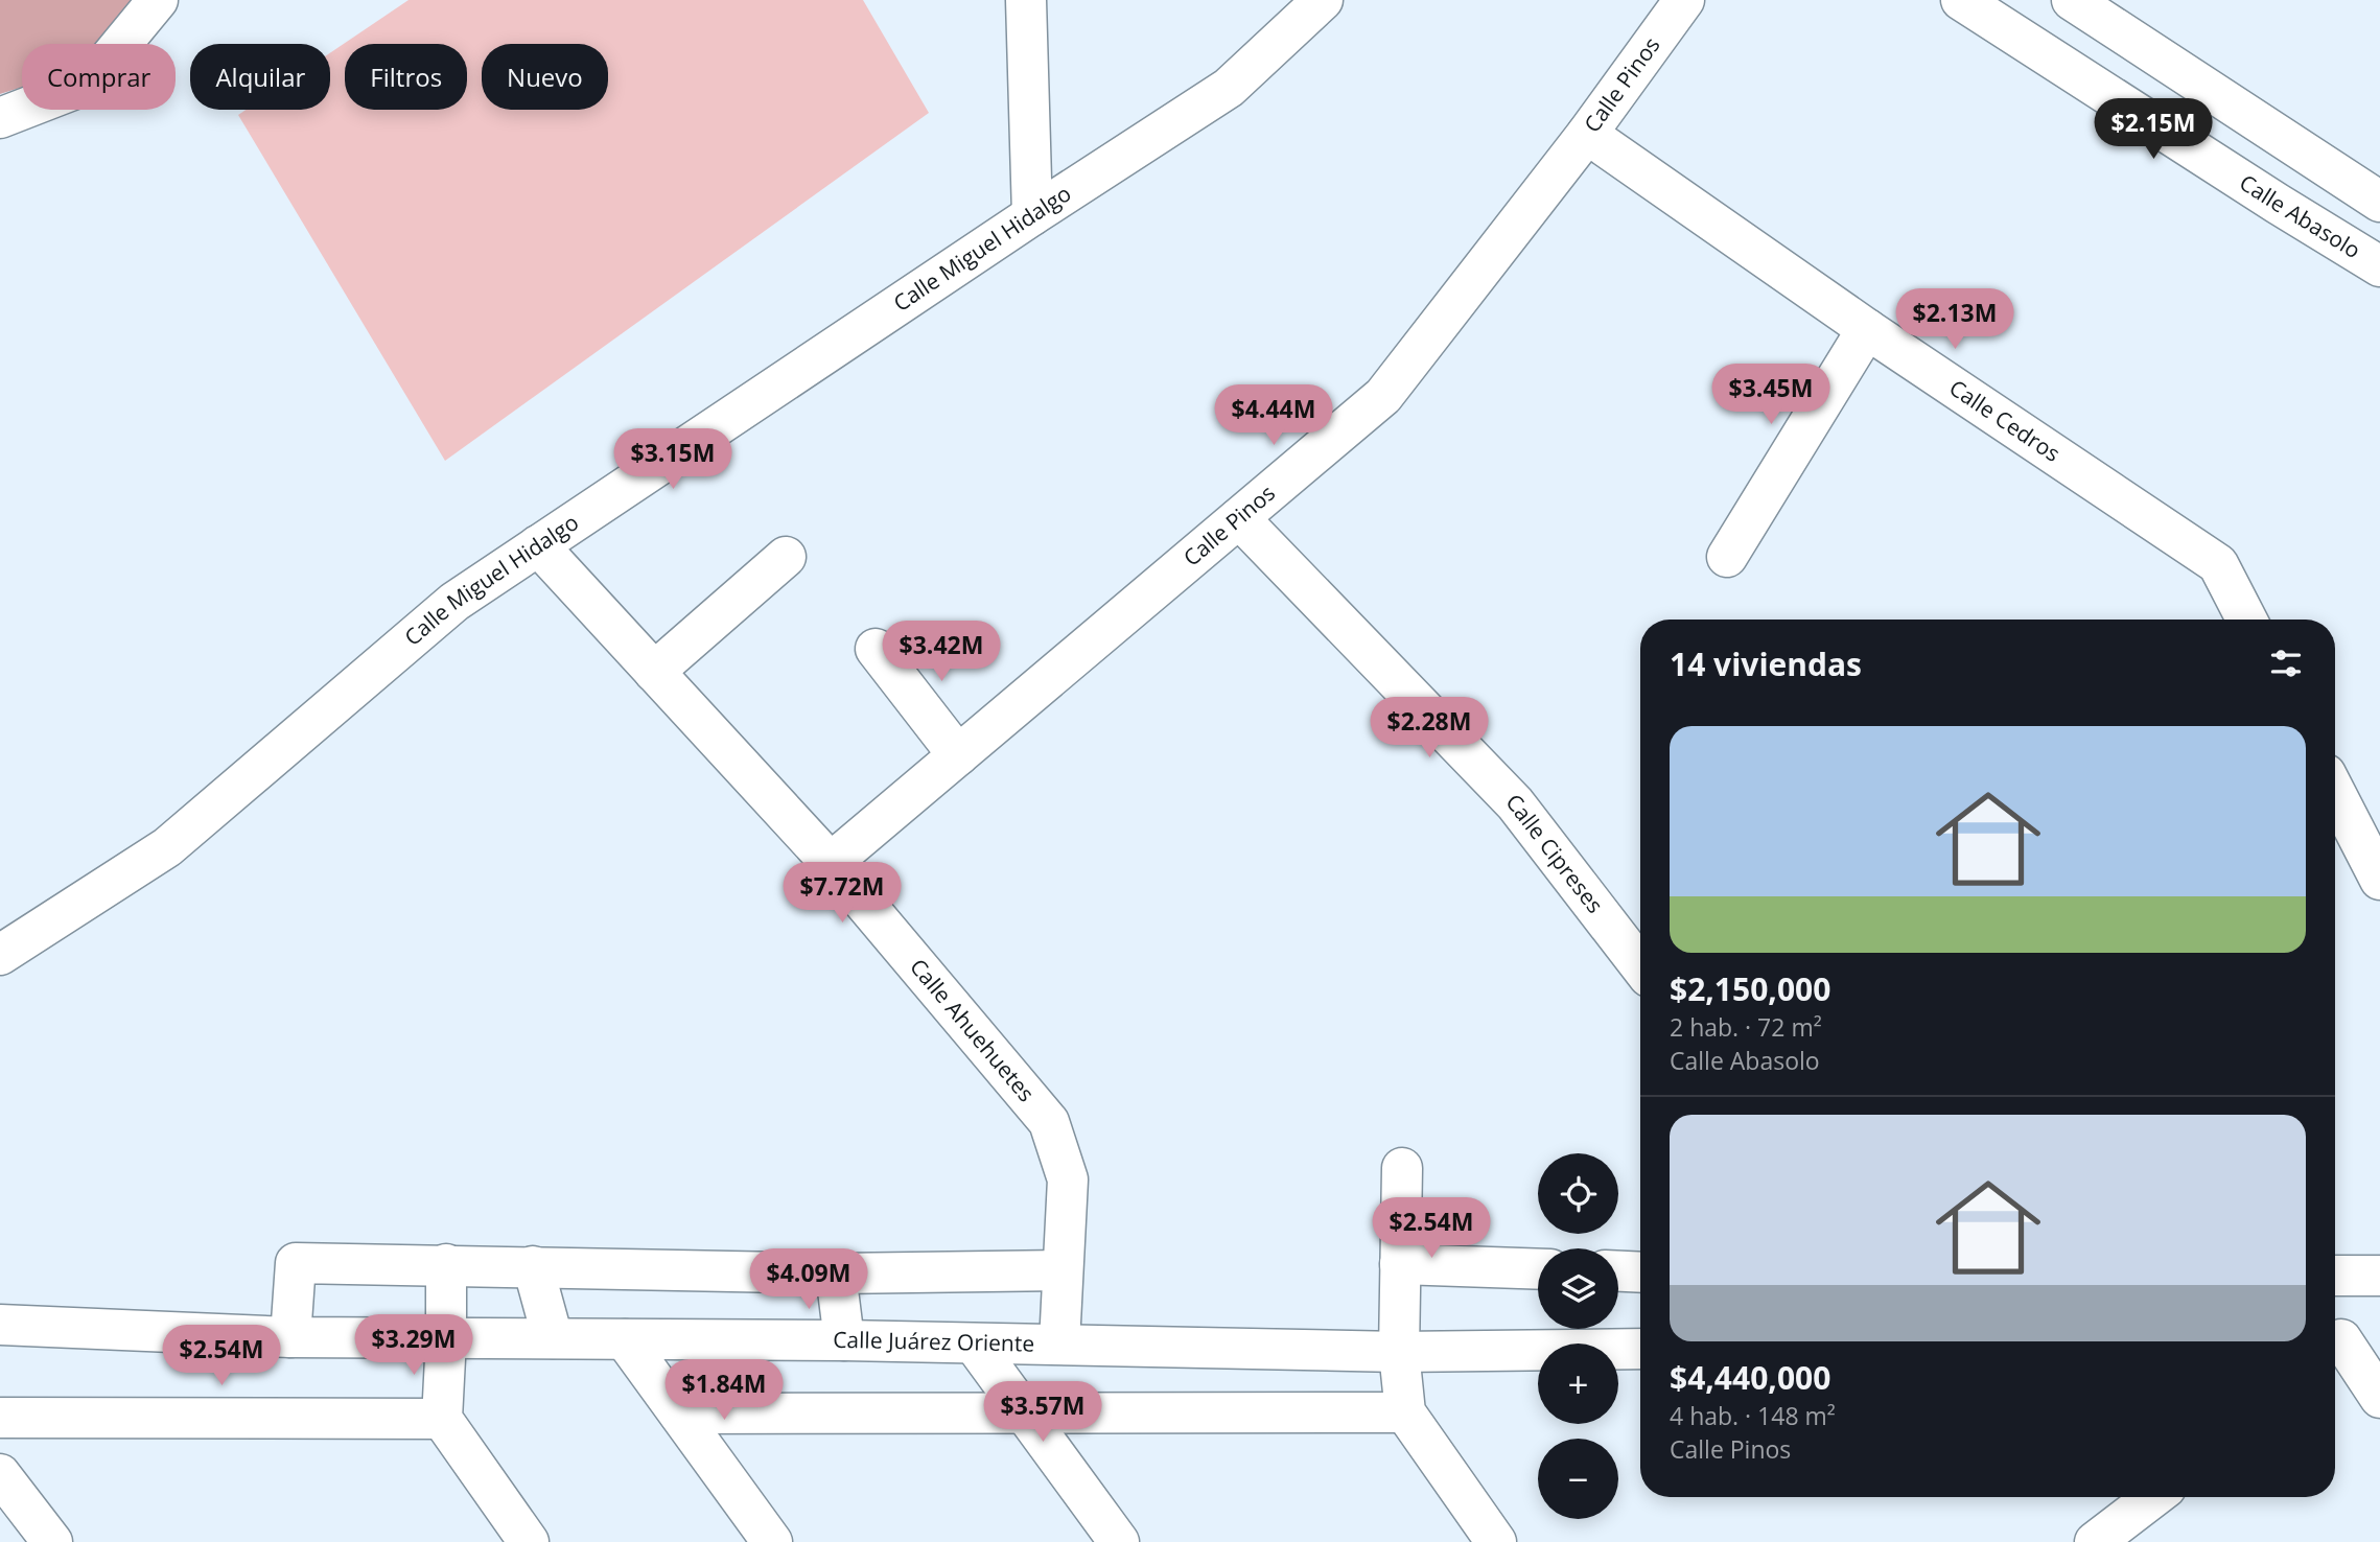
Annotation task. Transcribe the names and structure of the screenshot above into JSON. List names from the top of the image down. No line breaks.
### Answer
{"streets":{"street":["Calle Pinos","Calle Abasolo","Calle Miguel Hidalgo","Calle Cedros","Calle Cipreses","Calle Ahuehuetes","Calle Juárez Oriente"]},"crossings":[["Calle Pinos","Calle Cedros"],["Calle Pinos","Calle Cipreses"],["Calle Pinos","Calle Ahuehuetes"],["Calle Miguel Hidalgo","Calle Ahuehuetes"],["Calle Ahuehuetes","Calle Juárez Oriente"]],"page":{"chip":["Comprar","Alquilar","Filtros","Nuevo"],"price":["$2.15M","$2.13M","$3.45M","$4.44M","$3.15M","$3.42M","$2.28M","$7.72M","$2.54M","$4.09M","$3.29M","$2.54M","$1.84M","$3.57M"],"heading":"14 viviendas","list":[{"name":"$2,150,000","note":"2 hab. · 72 m² · Calle Abasolo"},{"name":"$4,440,000","note":"4 hab. · 148 m² · Calle Pinos"}],"map_buttons":["+","−"]}}
